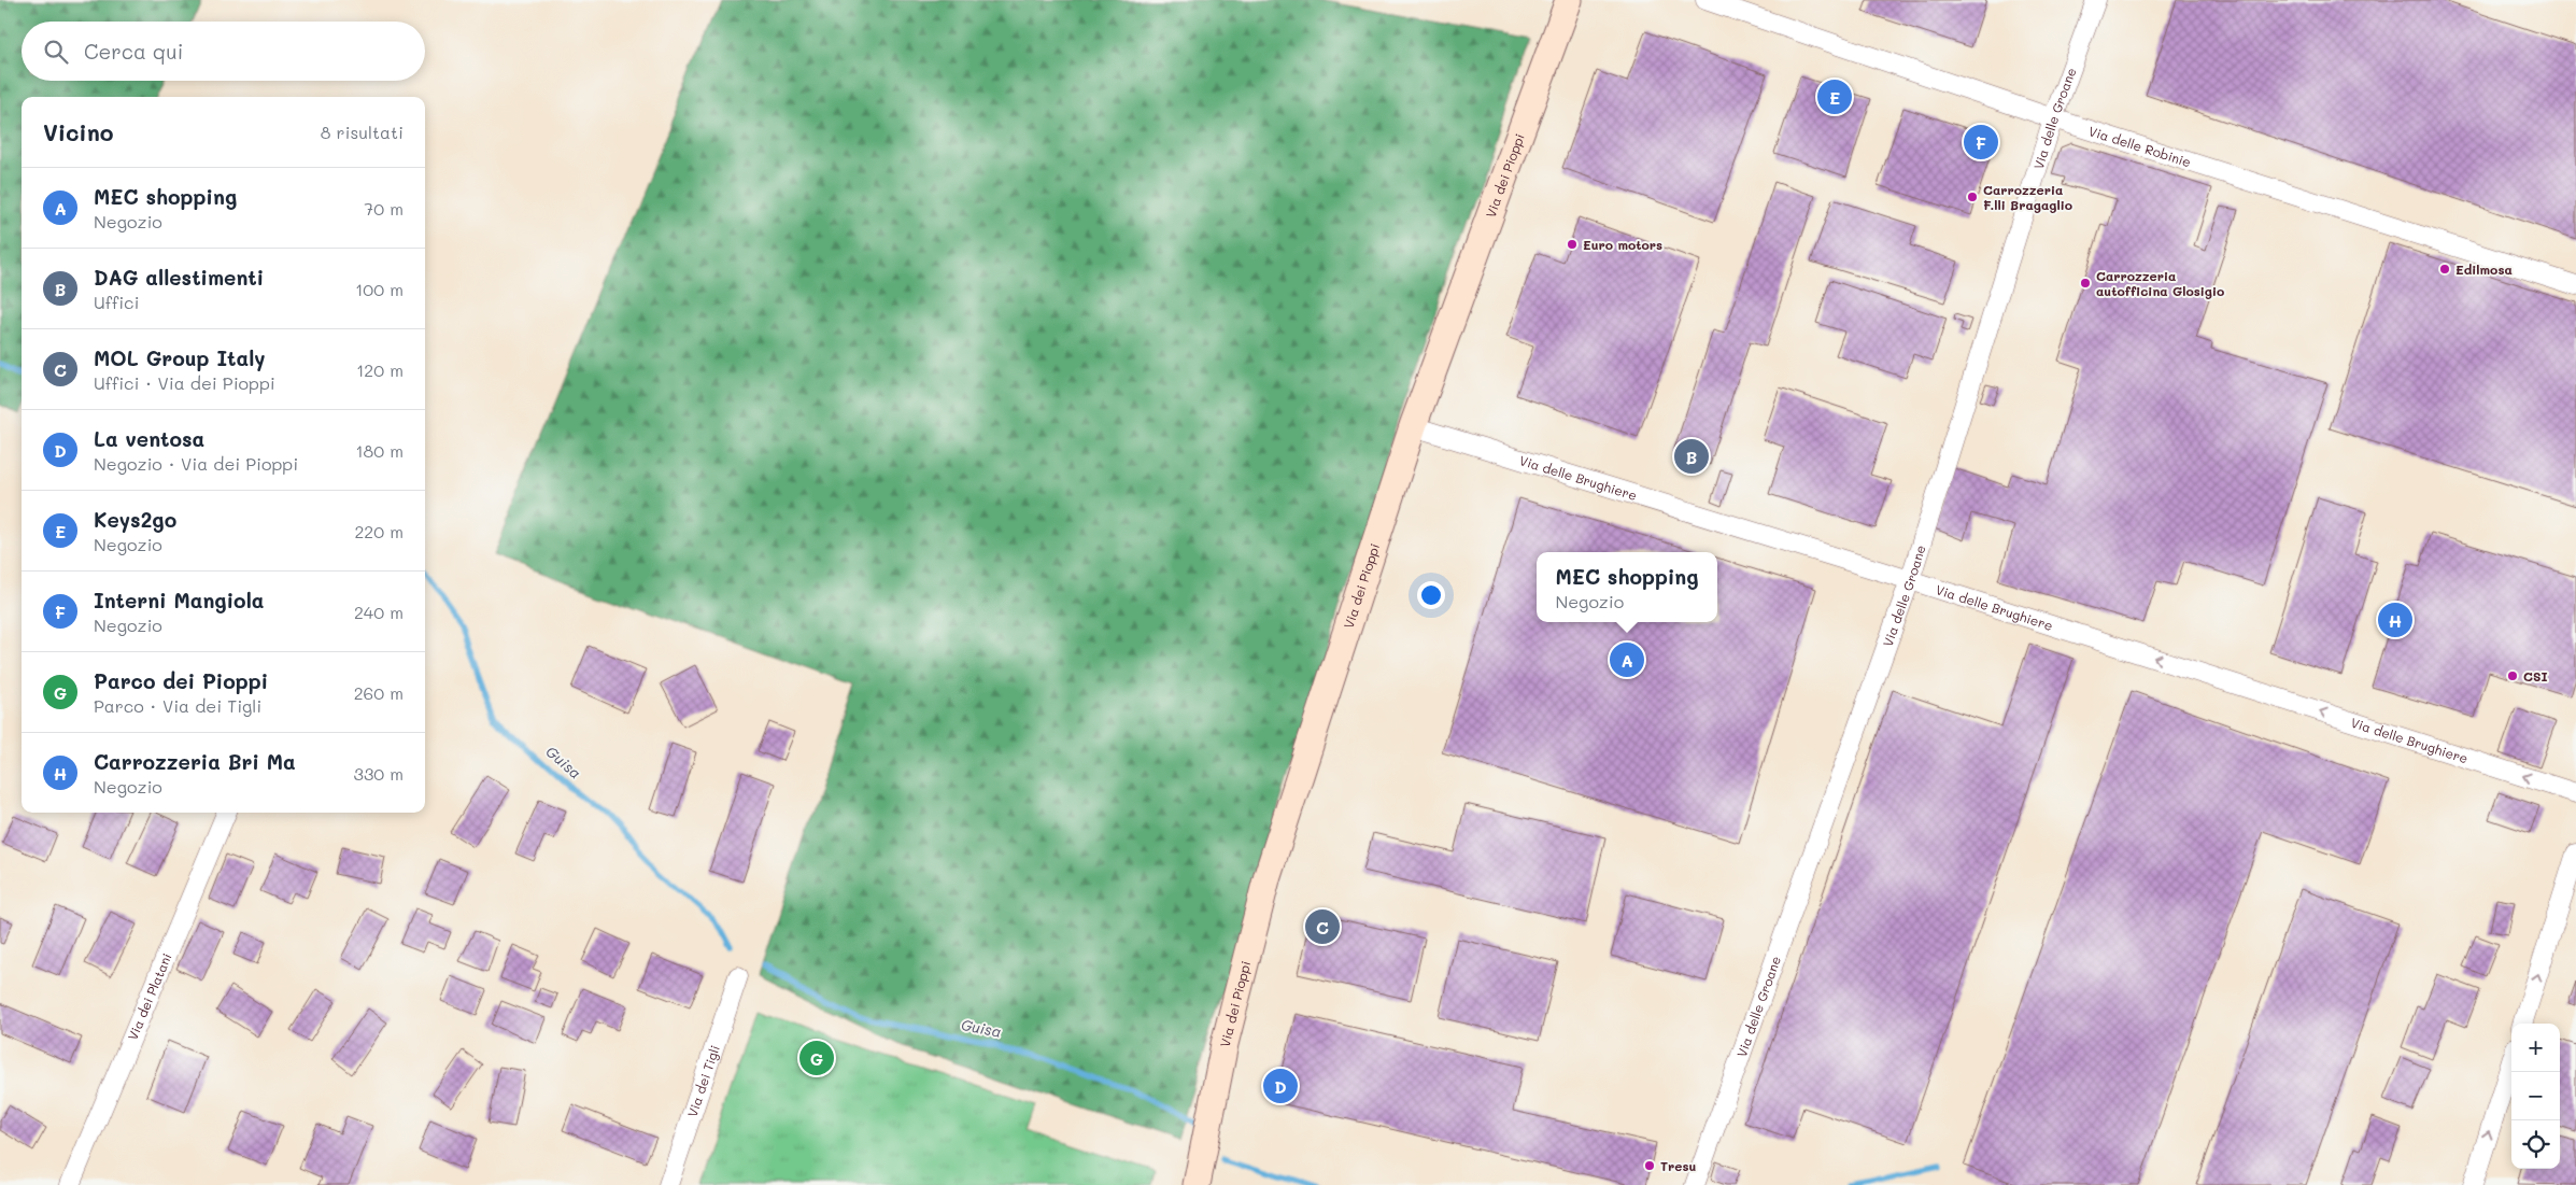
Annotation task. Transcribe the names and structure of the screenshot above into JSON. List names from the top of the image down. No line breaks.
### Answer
{"streets":{"street":["Via delle Groane","Via delle Robinie","Via dei Pioppi","Via delle Brughiere","Via dei Platani","Via dei Tigli"]},"crossings":[["Via delle Groane","Via delle Robinie"],["Via delle Groane","Via delle Brughiere"],["Via dei Pioppi","Via delle Brughiere"]],"one_way":["Via delle Brughiere"],"water":["Guisa"],"places":["Carrozzeria F.lli Bragaglio","Euro motors","Edilmosa","Carrozzeria autofficina Glosigio","CSI","Tresu"],"page":{"search":"Cerca qui","pins":["E","F","B","H","A","C","G","D"],"heading":["Vicino","8 risultati"],"list":[{"mark":"A","name":"MEC shopping","note":"Negozio","value":"70 m"},{"mark":"B","name":"DAG allestimenti","note":"Uffici","value":"100 m"},{"mark":"C","name":"MOL Group Italy","note":"Uffici · Via dei Pioppi","value":"120 m"},{"mark":"D","name":"La ventosa","note":"Negozio · Via dei Pioppi","value":"180 m"},{"mark":"E","name":"Keys2go","note":"Negozio","value":"220 m"},{"mark":"F","name":"Interni Mangiola","note":"Negozio","value":"240 m"},{"mark":"G","name":"Parco dei Pioppi","note":"Parco · Via dei Tigli","value":"260 m"},{"mark":"H","name":"Carrozzeria Bri Ma","note":"Negozio","value":"330 m"}],"popup":["MEC shopping","Negozio"],"map_buttons":["+","−"]}}
